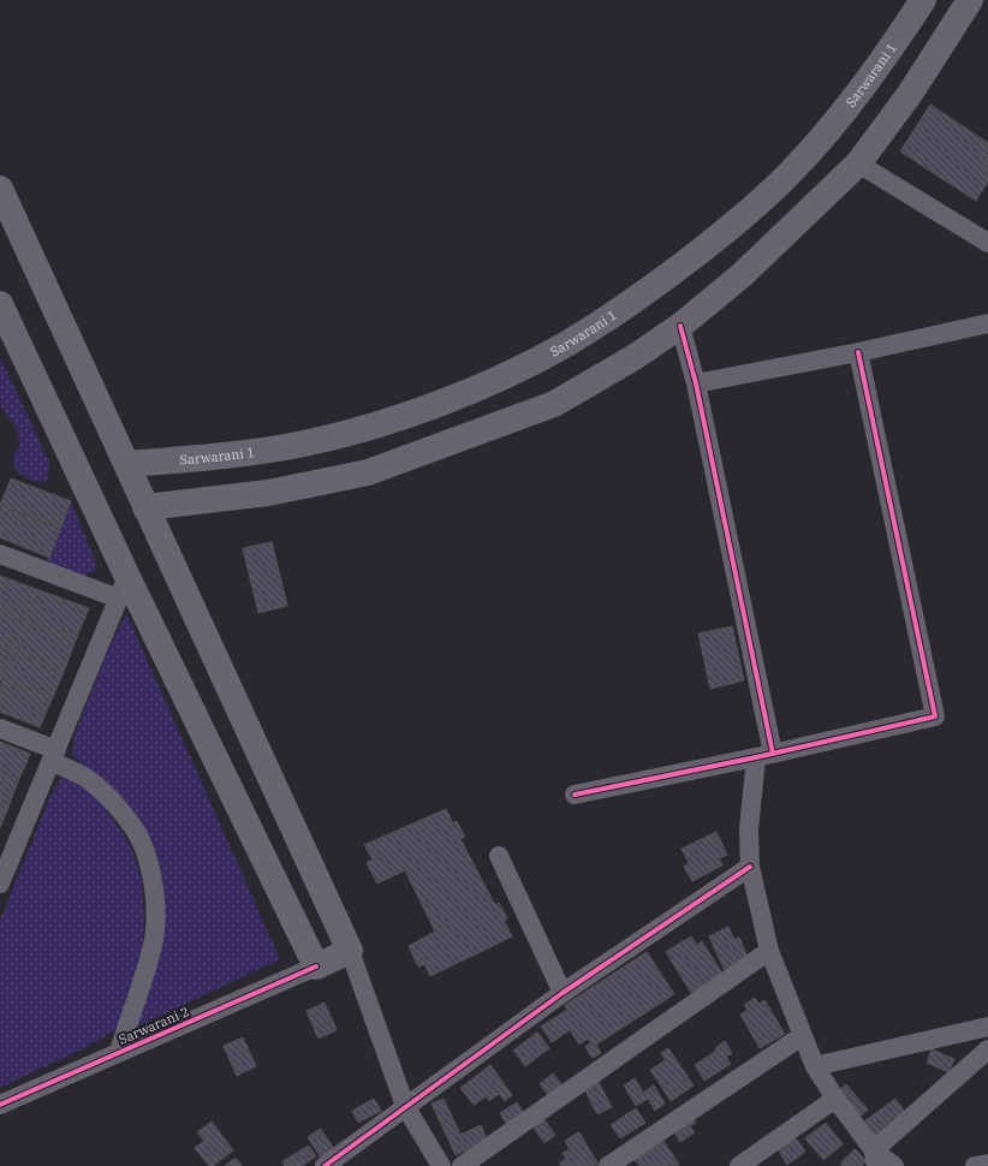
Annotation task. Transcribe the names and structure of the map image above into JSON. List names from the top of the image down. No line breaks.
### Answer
{"streets":{"main road":["Sarwarani 1","Sarwarani 2"]}}
